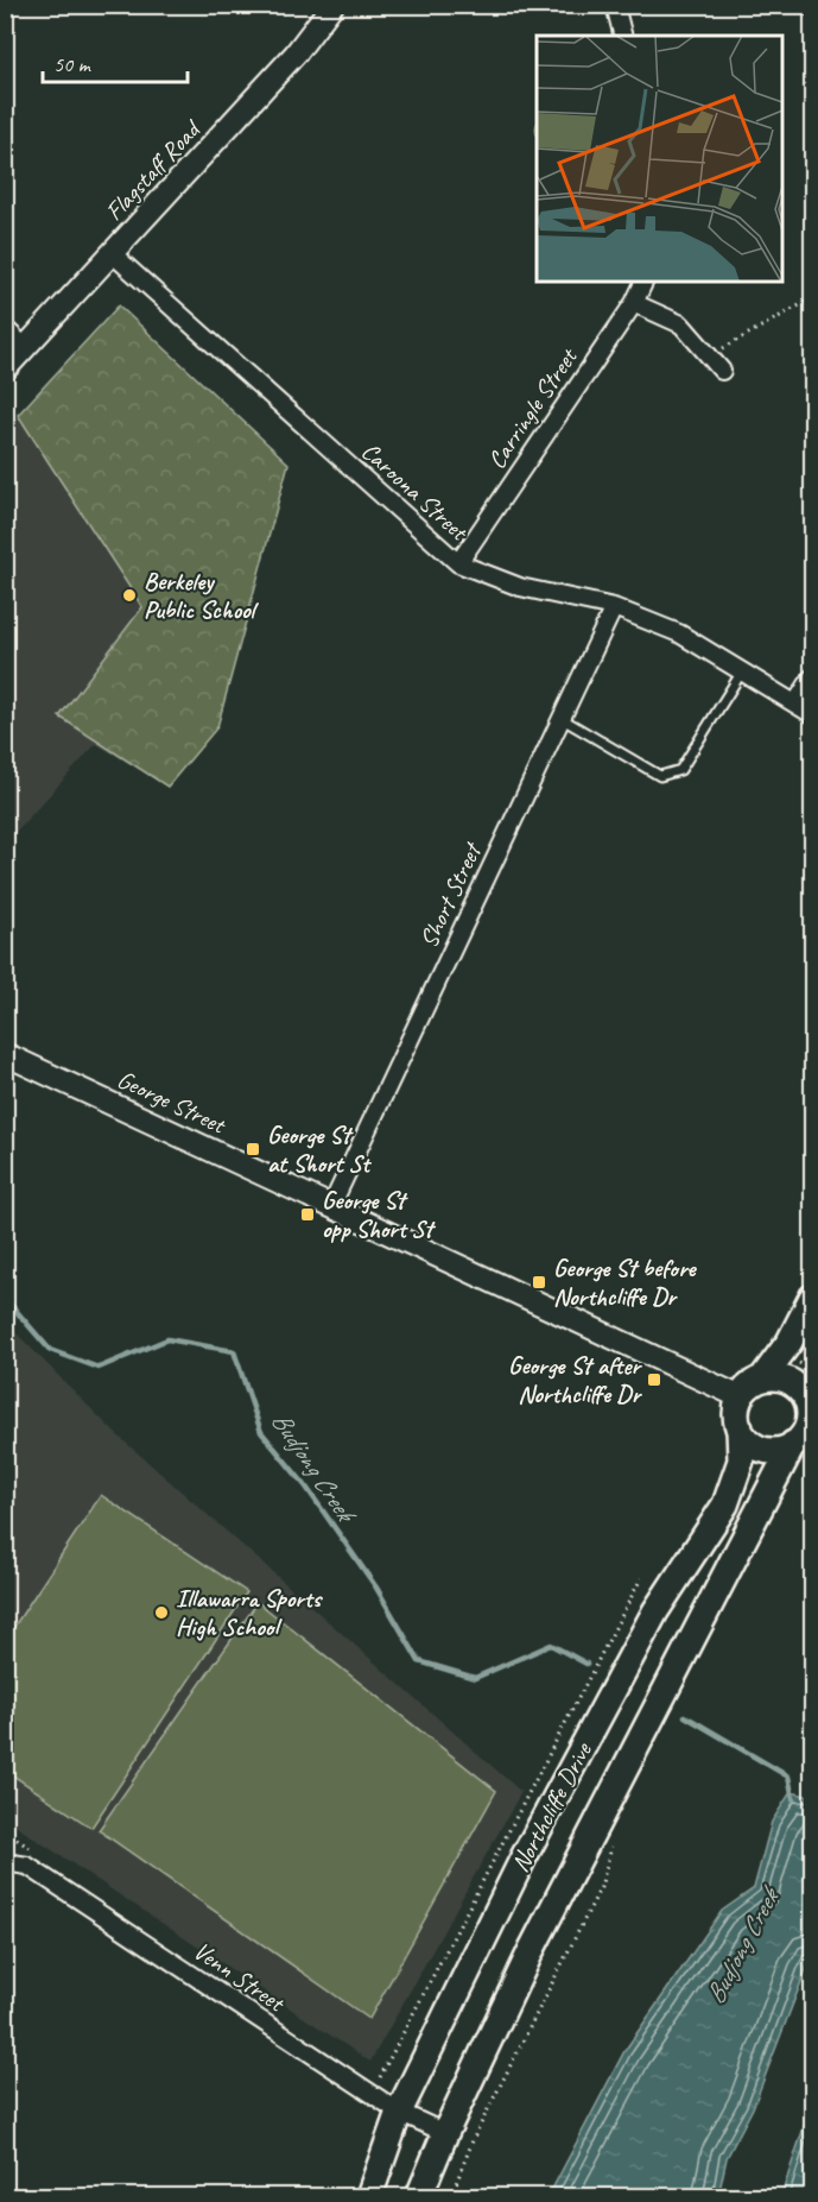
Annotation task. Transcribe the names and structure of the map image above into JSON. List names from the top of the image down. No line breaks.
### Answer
{"streets":{"main road":["Flagstaff Road","George Street","Northcliffe Drive"],"street":["Carringle Street","Caroona Street","Short Street","Venn Street"]},"crossings":[["Flagstaff Road","Caroona Street"],["Carringle Street","Caroona Street"],["Caroona Street","Short Street"],["Short Street","George Street"],["George Street","Northcliffe Drive"],["Northcliffe Drive","Venn Street"]],"water":["Budjong Creek"],"places":{"other":["Berkeley Public School","Illawarra Sports High School"],"transit":["George St at Short St","George St opp Short St","George St before Northcliffe Dr","George St after Northcliffe Dr"]},"scale_bar":"50 m"}
